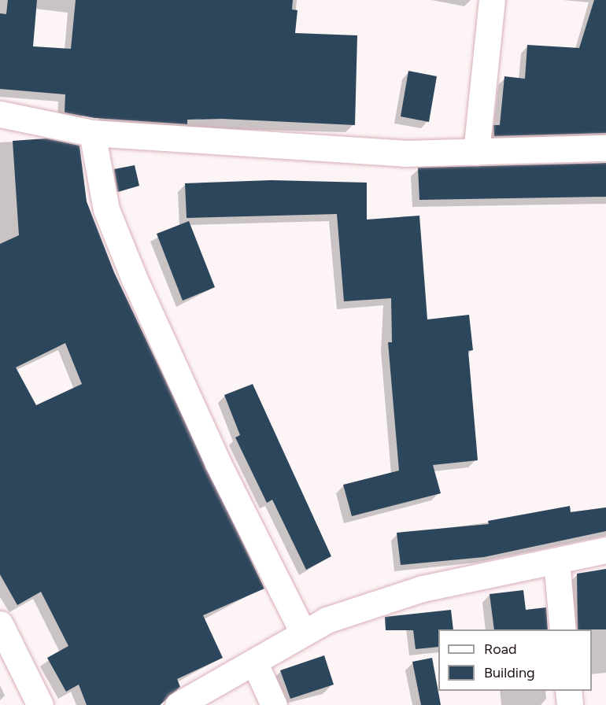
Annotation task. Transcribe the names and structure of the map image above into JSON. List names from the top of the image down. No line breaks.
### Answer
{"legend":["Road","Building"]}
